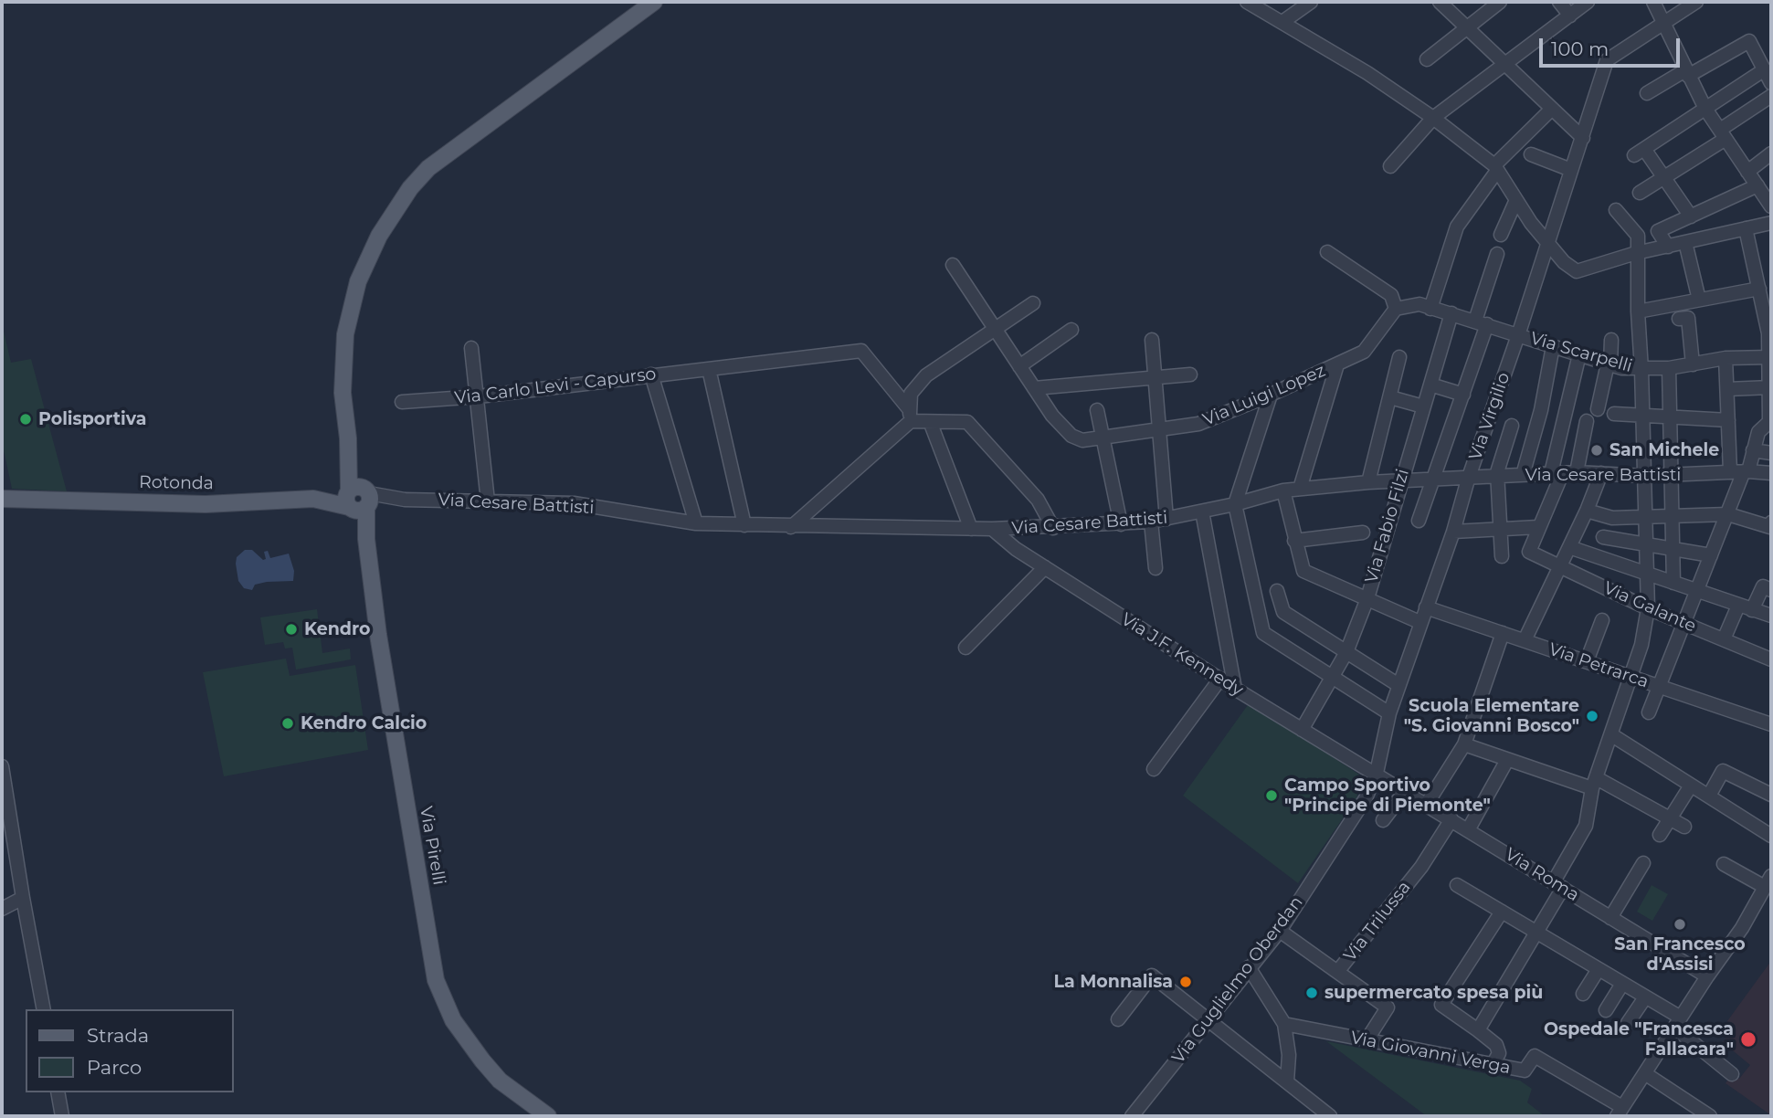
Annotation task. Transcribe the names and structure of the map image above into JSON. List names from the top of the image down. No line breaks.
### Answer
{"streets":{"main road":["Rotonda","Via Pirelli"],"street":["Via Scarpelli","Via Carlo Levi - Capurso","Via Luigi Lopez","Via Virgilio","Via Cesare Battisti","Via Fabio Filzi","Via Galante","Via J.F. Kennedy","Via Petrarca","Via Roma","Via Trilussa","Via Guglielmo Oberdan","Via Giovanni Verga"]},"crossings":[["Via Scarpelli","Via Luigi Lopez"],["Via Scarpelli","Via Virgilio"],["Via Scarpelli","Via Fabio Filzi"],["Via Virgilio","Via Cesare Battisti"],["Via Virgilio","Via J.F. Kennedy"],["Via Virgilio","Via Petrarca"],["Via Virgilio","Via Roma"],["Via Virgilio","Via Guglielmo Oberdan"],["Via Cesare Battisti","Rotonda"],["Via Cesare Battisti","Via Fabio Filzi"],["Via Cesare Battisti","Via J.F. Kennedy"],["Via Cesare Battisti","Via Pirelli"],["Rotonda","Via Pirelli"],["Via Fabio Filzi","Via J.F. Kennedy"],["Via J.F. Kennedy","Via Roma"],["Via J.F. Kennedy","Via Guglielmo Oberdan"],["Via Roma","Via Trilussa"],["Via Roma","Via Guglielmo Oberdan"],["Via Trilussa","Via Giovanni Verga"]],"places":["Polisportiva","San Michele","Kendro","Scuola Elementare \"S. Giovanni Bosco\"","Kendro Calcio","Campo Sportivo \"Principe di Piemonte\"","San Francesco d'Assisi","La Monnalisa","supermercato spesa più","Ospedale \"Francesca Fallacara\""],"legend":["Strada","Parco"],"scale_bar":"100 m"}
